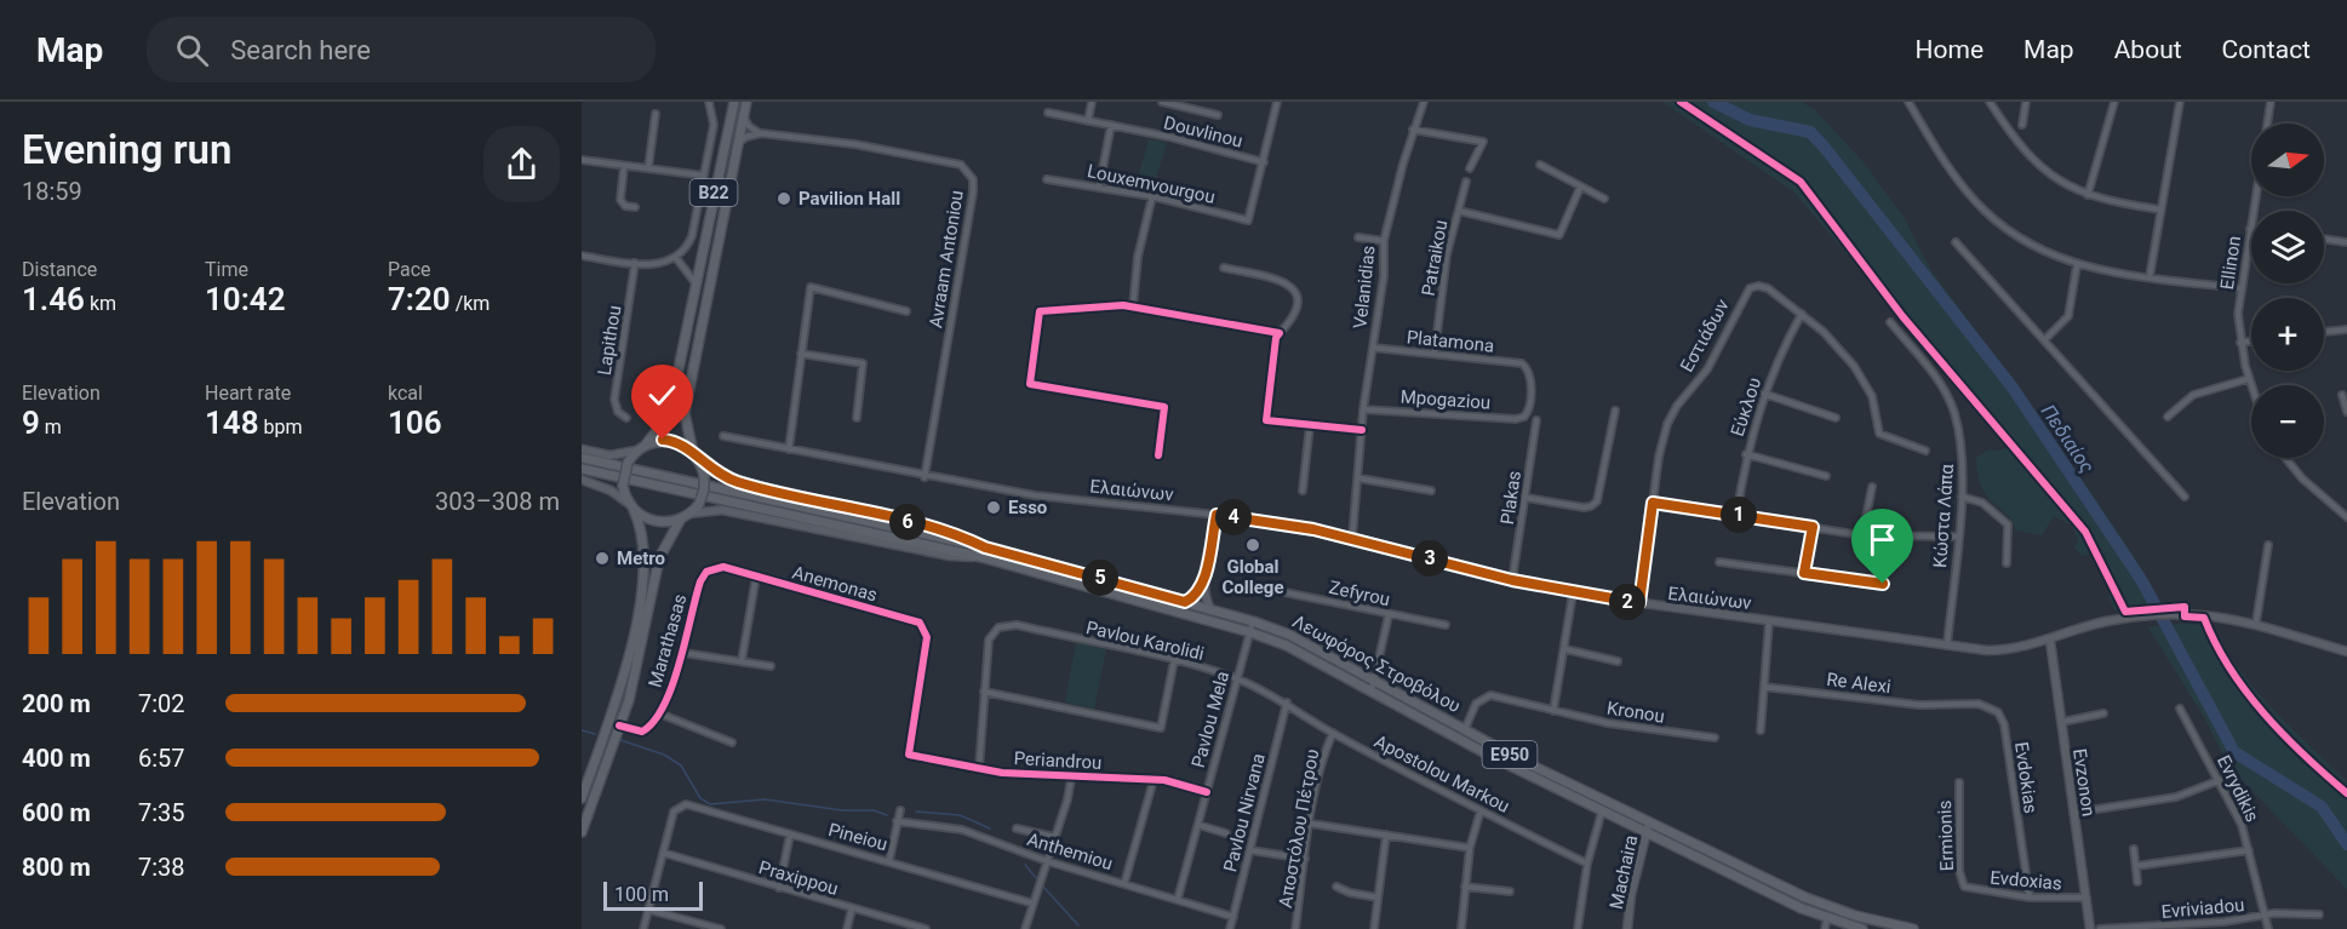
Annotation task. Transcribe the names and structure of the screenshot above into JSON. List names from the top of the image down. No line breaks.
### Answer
{"streets":{"main road":["B22","Ελαιώνων","Λεωφόρος Στροβόλου","E950","Evzonon","Machaira"],"street":["Douvlinou","Louxemvourgou","Patraikou","Avraam Antoniou","Ellinon","Velanidias","Εστιάδων","Lapithou","Platamona","Mpogaziou","Εύκλου","Plakas","Κώστα Λάπα","Anemonas","Zefyrou","Marathasas","Pavlou Karolidi","Re Alexi","Kronou","Pavlou Mela","Periandrou","Apostolou Markou","Evdokias","Evrydikis","Pavlou Nirvana","Αποστόλου Πέτρου","Ermionis","Pineiou","Anthemiou","Praxippou","Evdoxias","Evriviadou"]},"crossings":[["Douvlinou","Louxemvourgou"],["B22","E950"],["Patraikou","Platamona"],["Avraam Antoniou","Ελαιώνων"],["Velanidias","Platamona"],["Velanidias","Mpogaziou"],["Velanidias","Ελαιώνων"],["Εστιάδων","Εύκλου"],["Εστιάδων","Ελαιώνων"],["Platamona","Mpogaziou"],["Ελαιώνων","Plakas"],["Ελαιώνων","Κώστα Λάπα"],["Ελαιώνων","Evzonon"],["Anemonas","Marathasas"],["Anemonas","Periandrou"],["Pavlou Karolidi","Pavlou Mela"],["Pavlou Karolidi","Apostolou Markou"],["Pavlou Karolidi","Pavlou Nirvana"],["Λεωφόρος Στροβόλου","Kronou"],["Λεωφόρος Στροβόλου","Pavlou Mela"],["Λεωφόρος Στροβόλου","E950"],["Λεωφόρος Στροβόλου","Machaira"],["Re Alexi","Evdokias"],["Pavlou Mela","Periandrou"],["Pavlou Mela","Anthemiou"],["Apostolou Markou","Pavlou Nirvana"],["Apostolou Markou","Αποστόλου Πέτρου"],["Evdokias","Evdoxias"],["Evzonon","Evdoxias"],["Evrydikis","Evriviadou"],["Pavlou Nirvana","Anthemiou"],["Ermionis","Evdoxias"],["Pineiou","Praxippou"]],"water":["Πεδιαίος"],"places":["Pavilion Hall","Esso","Global College","Metro"],"scale_bar":"100 m","north":"right","page":{"header":"Map","search":"Search here","nav":["Home","Map","About","Contact"],"heading":["Evening run","18:59"],"map_buttons":["+","−"],"stats":[["Distance","1.46 km"],["Time","10:42"],["Pace","7:20 /km"],["Elevation","9 m"],["Heart rate","148 bpm"],["kcal","106"]],"chart":["Elevation","303–308 m"],"pins":["1","4","6","3","5","2"],"list":[{"name":"200 m","note":"7:02"},{"name":"400 m","note":"6:57"},{"name":"600 m","note":"7:35"},{"name":"800 m","note":"7:38"}],"scale":"100 m"}}
